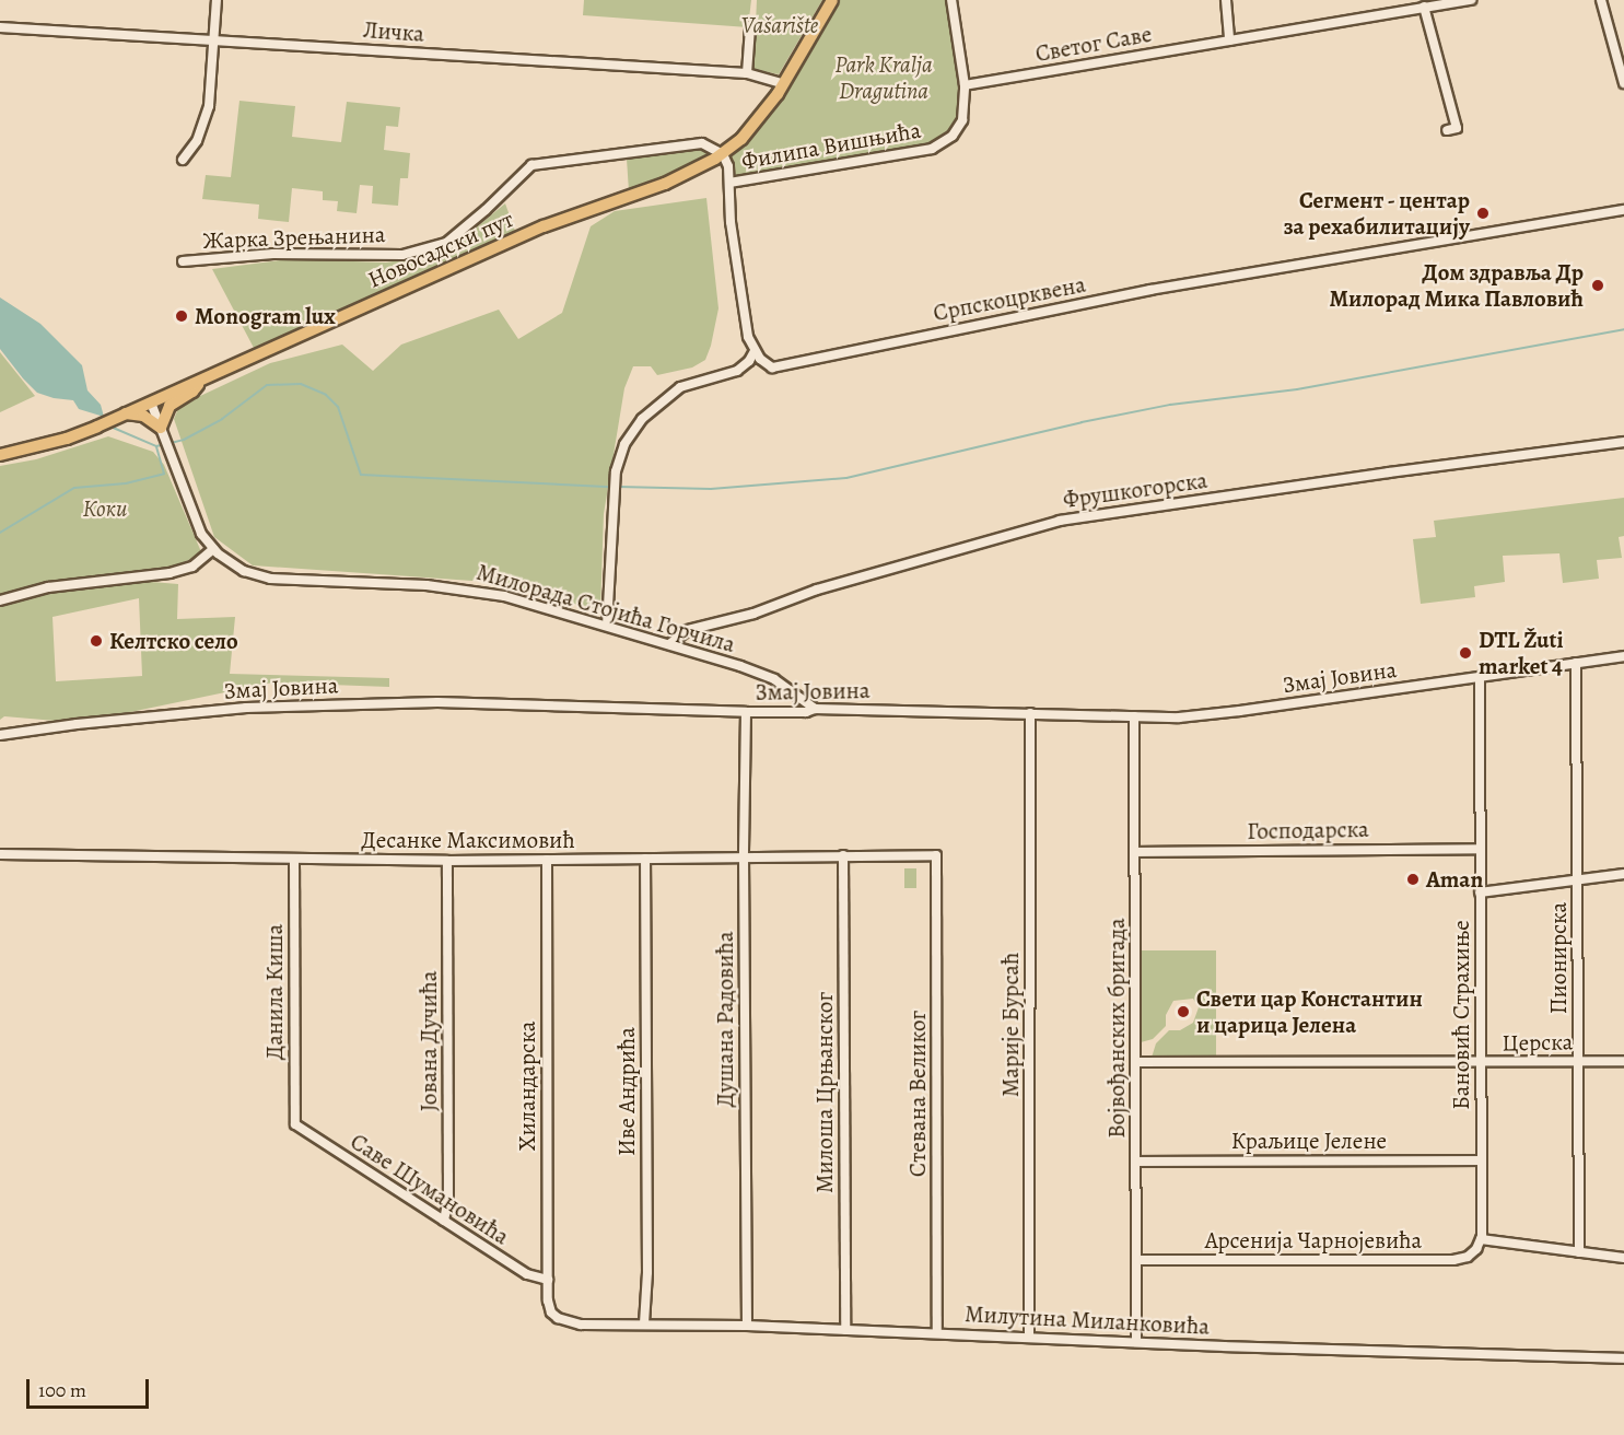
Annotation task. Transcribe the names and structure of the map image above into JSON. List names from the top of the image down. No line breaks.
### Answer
{"streets":{"main road":["Новосадски пут"],"street":["Личка","Светог Саве","Филипа Вишњића","Жарка Зрењанина","Српскоцрквена","Фрушкогорска","Милорада Стојића Горчила","Змај Јовина","Господарска","Десанке Максимовић","Пионирска","Данила Киша","Бановић Страхиње","Душана Радовића","Марије Бурсаћ","Војвођанских бригада","Јована Дучића","Церска","Хиландарска","Иве Андрића","Милоша Црњанског","Стевана Великог","Краљице Јелене","Саве Шумановића","Арсенија Чарнојевића","Милутина Миланковића"]},"crossings":[["Личка","Новосадски пут"],["Светог Саве","Филипа Вишњића"],["Жарка Зрењанина","Новосадски пут"],["Фрушкогорска","Милорада Стојића Горчила"],["Милорада Стојића Горчила","Змај Јовина"],["Змај Јовина","Пионирска"],["Змај Јовина","Бановић Страхиње"],["Змај Јовина","Душана Радовића"],["Змај Јовина","Марије Бурсаћ"],["Змај Јовина","Војвођанских бригада"],["Господарска","Бановић Страхиње"],["Господарска","Војвођанских бригада"],["Десанке Максимовић","Данила Киша"],["Десанке Максимовић","Душана Радовића"],["Десанке Максимовић","Јована Дучића"],["Десанке Максимовић","Хиландарска"],["Десанке Максимовић","Иве Андрића"],["Десанке Максимовић","Милоша Црњанског"],["Десанке Максимовић","Стевана Великог"],["Пионирска","Церска"],["Данила Киша","Саве Шумановића"],["Бановић Страхиње","Церска"],["Бановић Страхиње","Краљице Јелене"],["Бановић Страхиње","Арсенија Чарнојевића"],["Душана Радовића","Милутина Миланковића"],["Марије Бурсаћ","Милутина Миланковића"],["Војвођанских бригада","Церска"],["Војвођанских бригада","Краљице Јелене"],["Војвођанских бригада","Арсенија Чарнојевића"],["Војвођанских бригада","Милутина Миланковића"],["Јована Дучића","Саве Шумановића"],["Хиландарска","Саве Шумановића"],["Хиландарска","Милутина Миланковића"],["Иве Андрића","Милутина Миланковића"],["Милоша Црњанског","Милутина Миланковића"],["Стевана Великог","Милутина Миланковића"]],"parks":["Vašarište","Park Kralja Dragutina","Коки"],"places":["Сегмент - центар за рехабилитацију","Дом здравља Др Милорад Мика Павловић","Monogram lux","Келтско село","DTL Žuti market 4","Aman","Свети цар Константин и царица Јелена"],"scale_bar":"100 m"}
